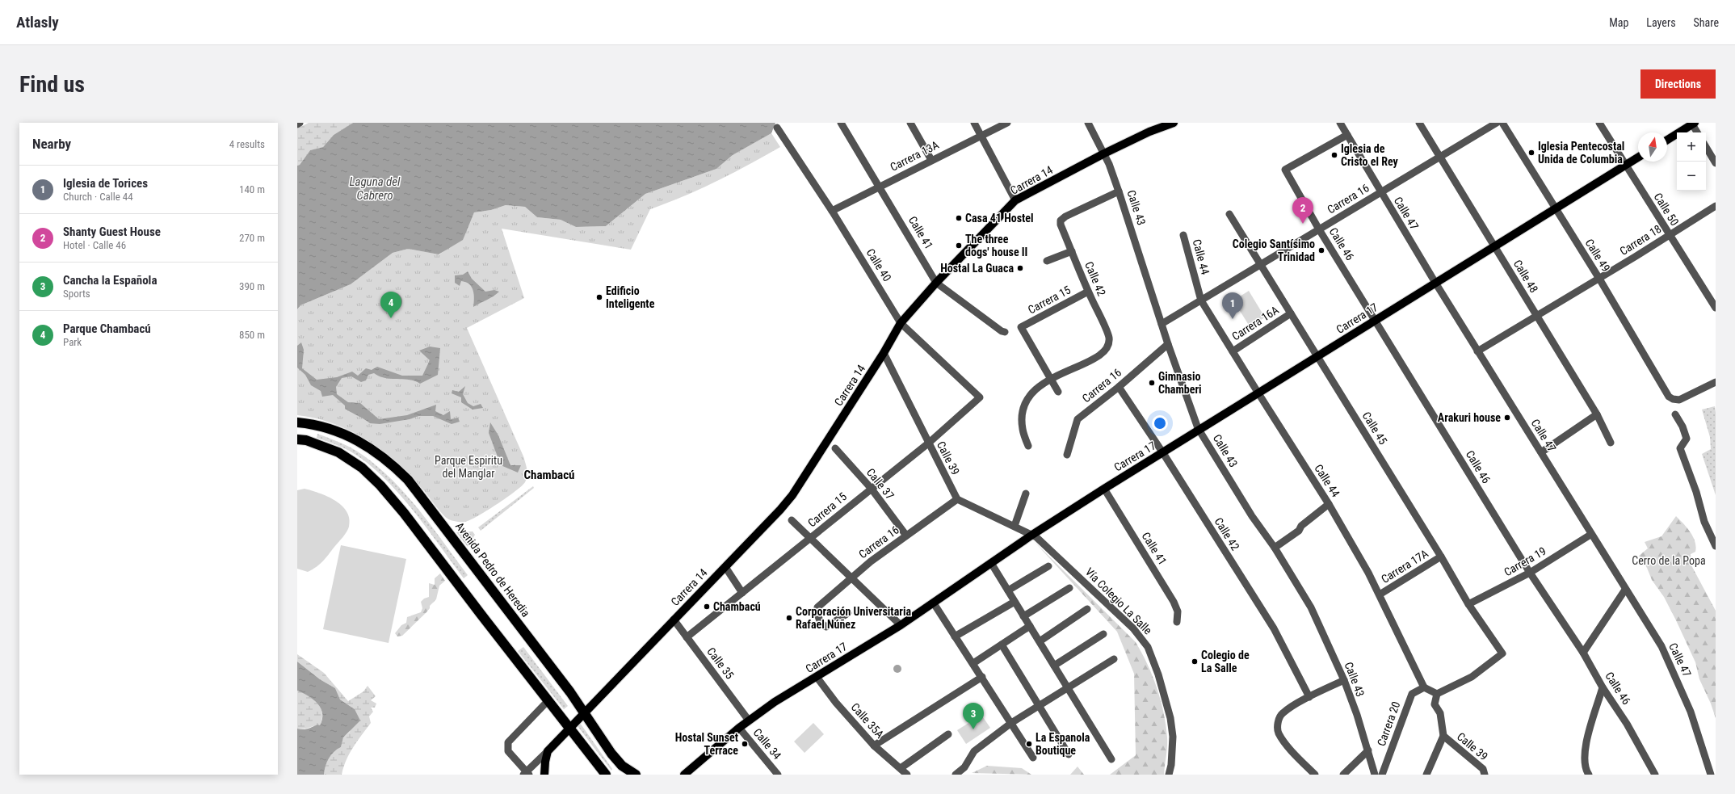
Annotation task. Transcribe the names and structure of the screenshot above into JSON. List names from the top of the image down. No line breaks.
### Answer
{"streets":{"highway":["Avenida Pedro de Heredia"],"main road":["Carrera 14","Carrera 17"],"street":["Carrera 13A","Carrera 16","Calle 43","Calle 50","Calle 47","Calle 41","Carrera 18","Calle 46","Calle 49","Calle 44","Calle 40","Calle 48","Calle 42","Carrera 15","Carrera 16A","Calle 45","Calle 39","Calle 37","Carrera 19","Carrera 17A","Vía Colegio La Salle","Calle 35","Calle 35A","Carrera 20","Calle 34"]},"crossings":[["Carrera 13A","Calle 41"],["Carrera 13A","Calle 40"],["Carrera 14","Calle 43"],["Carrera 14","Calle 41"],["Carrera 14","Calle 40"],["Carrera 14","Calle 39"],["Carrera 14","Avenida Pedro de Heredia"],["Carrera 14","Calle 35"],["Carrera 16","Calle 43"],["Carrera 16","Calle 47"],["Carrera 16","Calle 46"],["Carrera 16","Calle 44"],["Carrera 16","Calle 48"],["Carrera 16","Calle 42"],["Carrera 16","Calle 45"],["Carrera 16","Calle 39"],["Carrera 16","Calle 37"],["Calle 43","Calle 42"],["Calle 43","Carrera 17"],["Calle 50","Carrera 18"],["Calle 50","Carrera 17"],["Calle 47","Carrera 18"],["Calle 47","Calle 46"],["Calle 47","Carrera 17"],["Calle 47","Carrera 19"],["Calle 41","Carrera 17"],["Carrera 18","Calle 49"],["Carrera 18","Calle 48"],["Calle 46","Carrera 17"],["Calle 46","Carrera 19"],["Calle 49","Carrera 17"],["Calle 44","Carrera 17"],["Calle 44","Carrera 16A"],["Calle 44","Carrera 17A"],["Calle 44","Carrera 20"],["Calle 40","Carrera 15"],["Calle 48","Carrera 17"],["Calle 42","Carrera 15"],["Calle 42","Carrera 17"],["Carrera 15","Calle 39"],["Carrera 15","Calle 37"],["Carrera 15","Calle 35"],["Carrera 17","Calle 45"],["Carrera 17","Vía Colegio La Salle"],["Carrera 17","Calle 35"],["Carrera 17","Calle 35A"],["Carrera 17","Calle 34"],["Carrera 16A","Calle 45"],["Calle 45","Carrera 19"],["Calle 45","Carrera 17A"]],"districts":["Chambacú"],"water":["Laguna del Cabrero"],"parks":["Parque Espiritu del Manglar","Cerro de la Popa"],"places":["Iglesia Pentecostal Unida de Columbia","Iglesia de Cristo el Rey","Casa 41 Hostel","The three dogs' house II","Colegio Santísimo Trinidad","Hostal La Guaca","Edificio Inteligente","Gimnasio Chamberi","Arakuri house","Chambacú","Corporación Universitaria Rafael Núñez","Colegio de La Salle","Hostal Sunset Terrace","La Espanola Boutique"],"north":"top","page":{"header":"Atlasly","nav":["Map","Layers","Share"],"buttons":"Directions","title":"Find us","heading":["Nearby","4 results"],"map_buttons":["+","−"],"list":[{"mark":"1","name":"Iglesia de Torices","note":"Church · Calle 44","value":"140 m"},{"mark":"2","name":"Shanty Guest House","note":"Hotel · Calle 46","value":"270 m"},{"mark":"3","name":"Cancha la Española","note":"Sports","value":"390 m"},{"mark":"4","name":"Parque Chambacú","note":"Park","value":"850 m"}],"pins":["2","4","1","3"]}}
